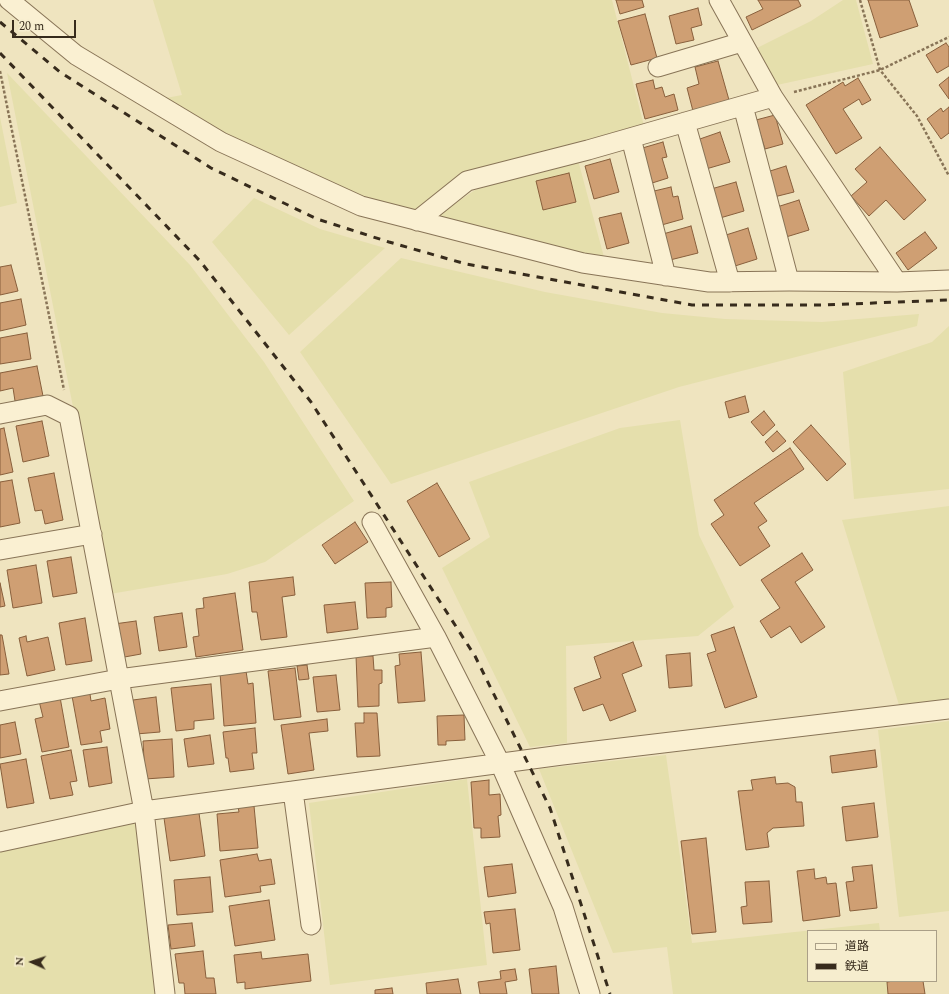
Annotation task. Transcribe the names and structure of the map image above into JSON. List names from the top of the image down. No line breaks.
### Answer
{"legend":["道路","鉄道"],"scale_bar":"20 m","north":"left"}
